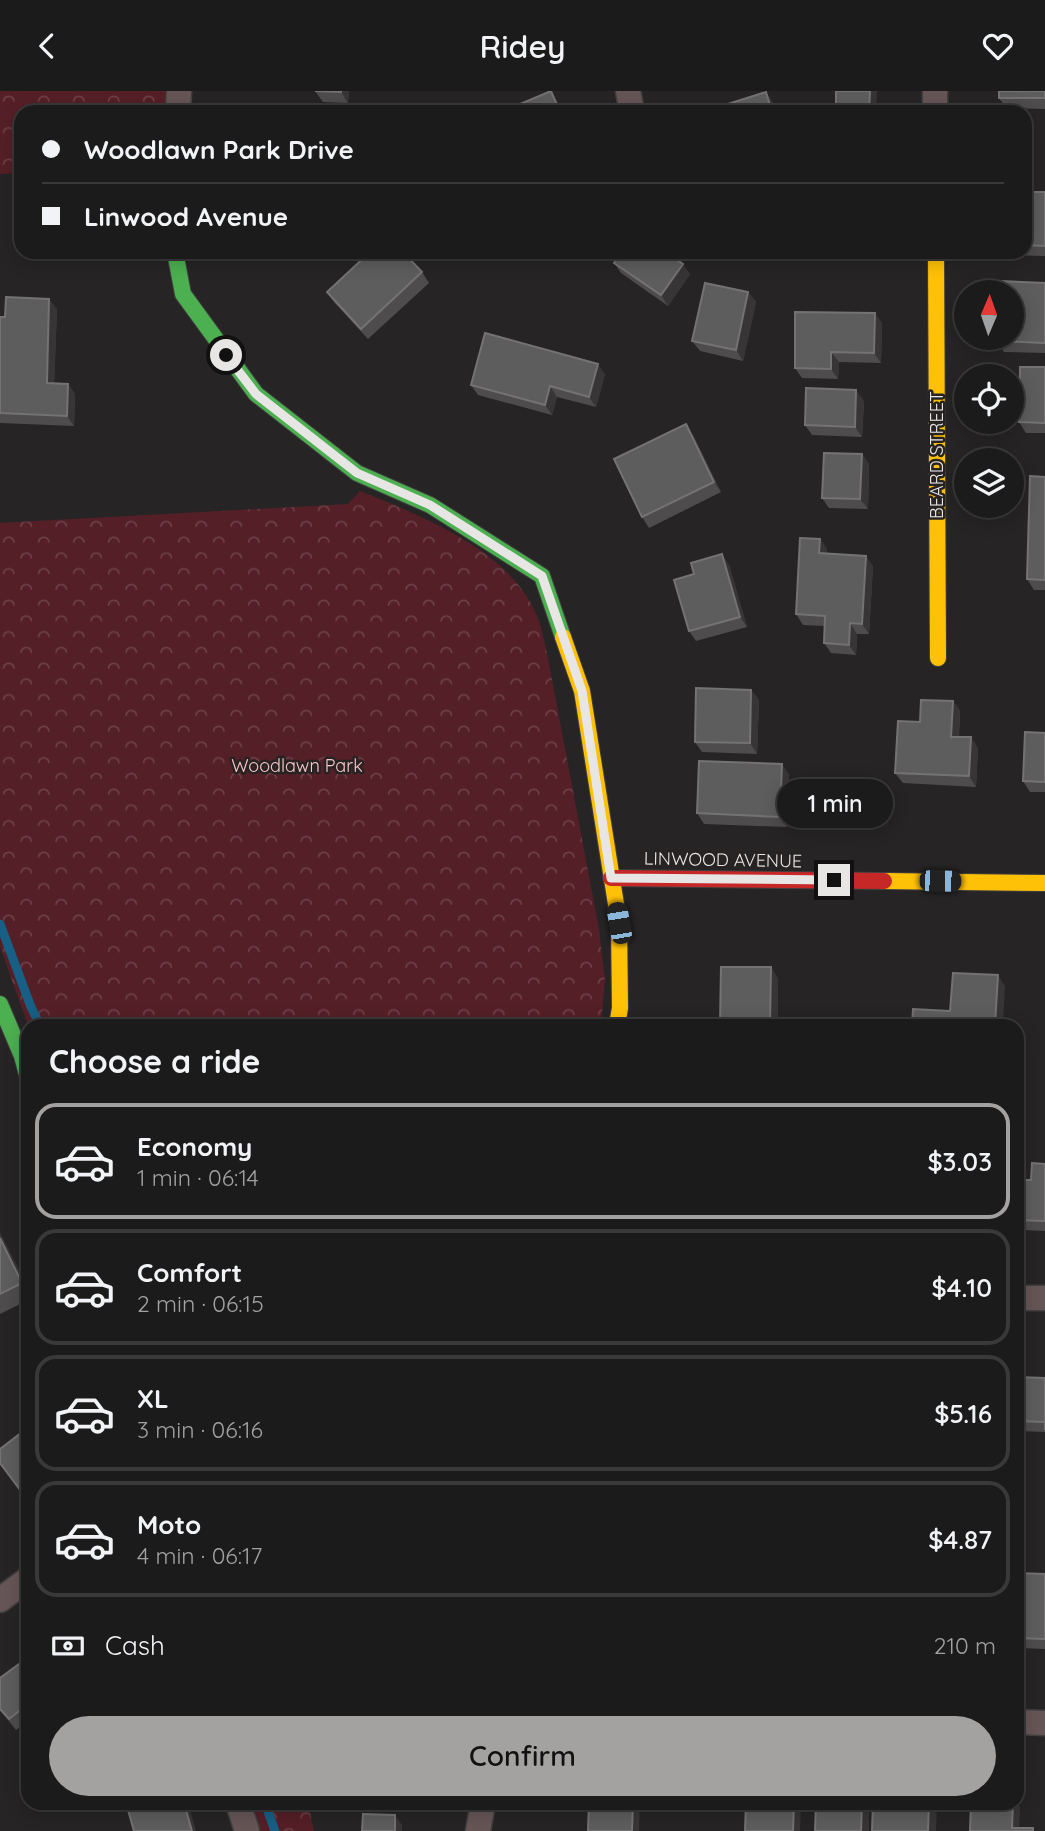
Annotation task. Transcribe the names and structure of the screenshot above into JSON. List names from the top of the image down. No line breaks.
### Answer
{"streets":{"street":["BEARD STREET","LINWOOD AVENUE"]},"parks":["Woodlawn Park"],"north":"top","page":{"header":"Ridey","banner":["Woodlawn Park Drive","Linwood Avenue"],"bubble":"1 min","heading":"Choose a ride","list":[{"name":"Economy","note":"1 min · 06:14","value":"$3.03"},{"name":"Comfort","note":"2 min · 06:15","value":"$4.10"},{"name":"XL","note":"3 min · 06:16","value":"$5.16"},{"name":"Moto","note":"4 min · 06:17","value":"$4.87"}],"pay":["Cash","210 m"],"buttons":"Confirm"}}
